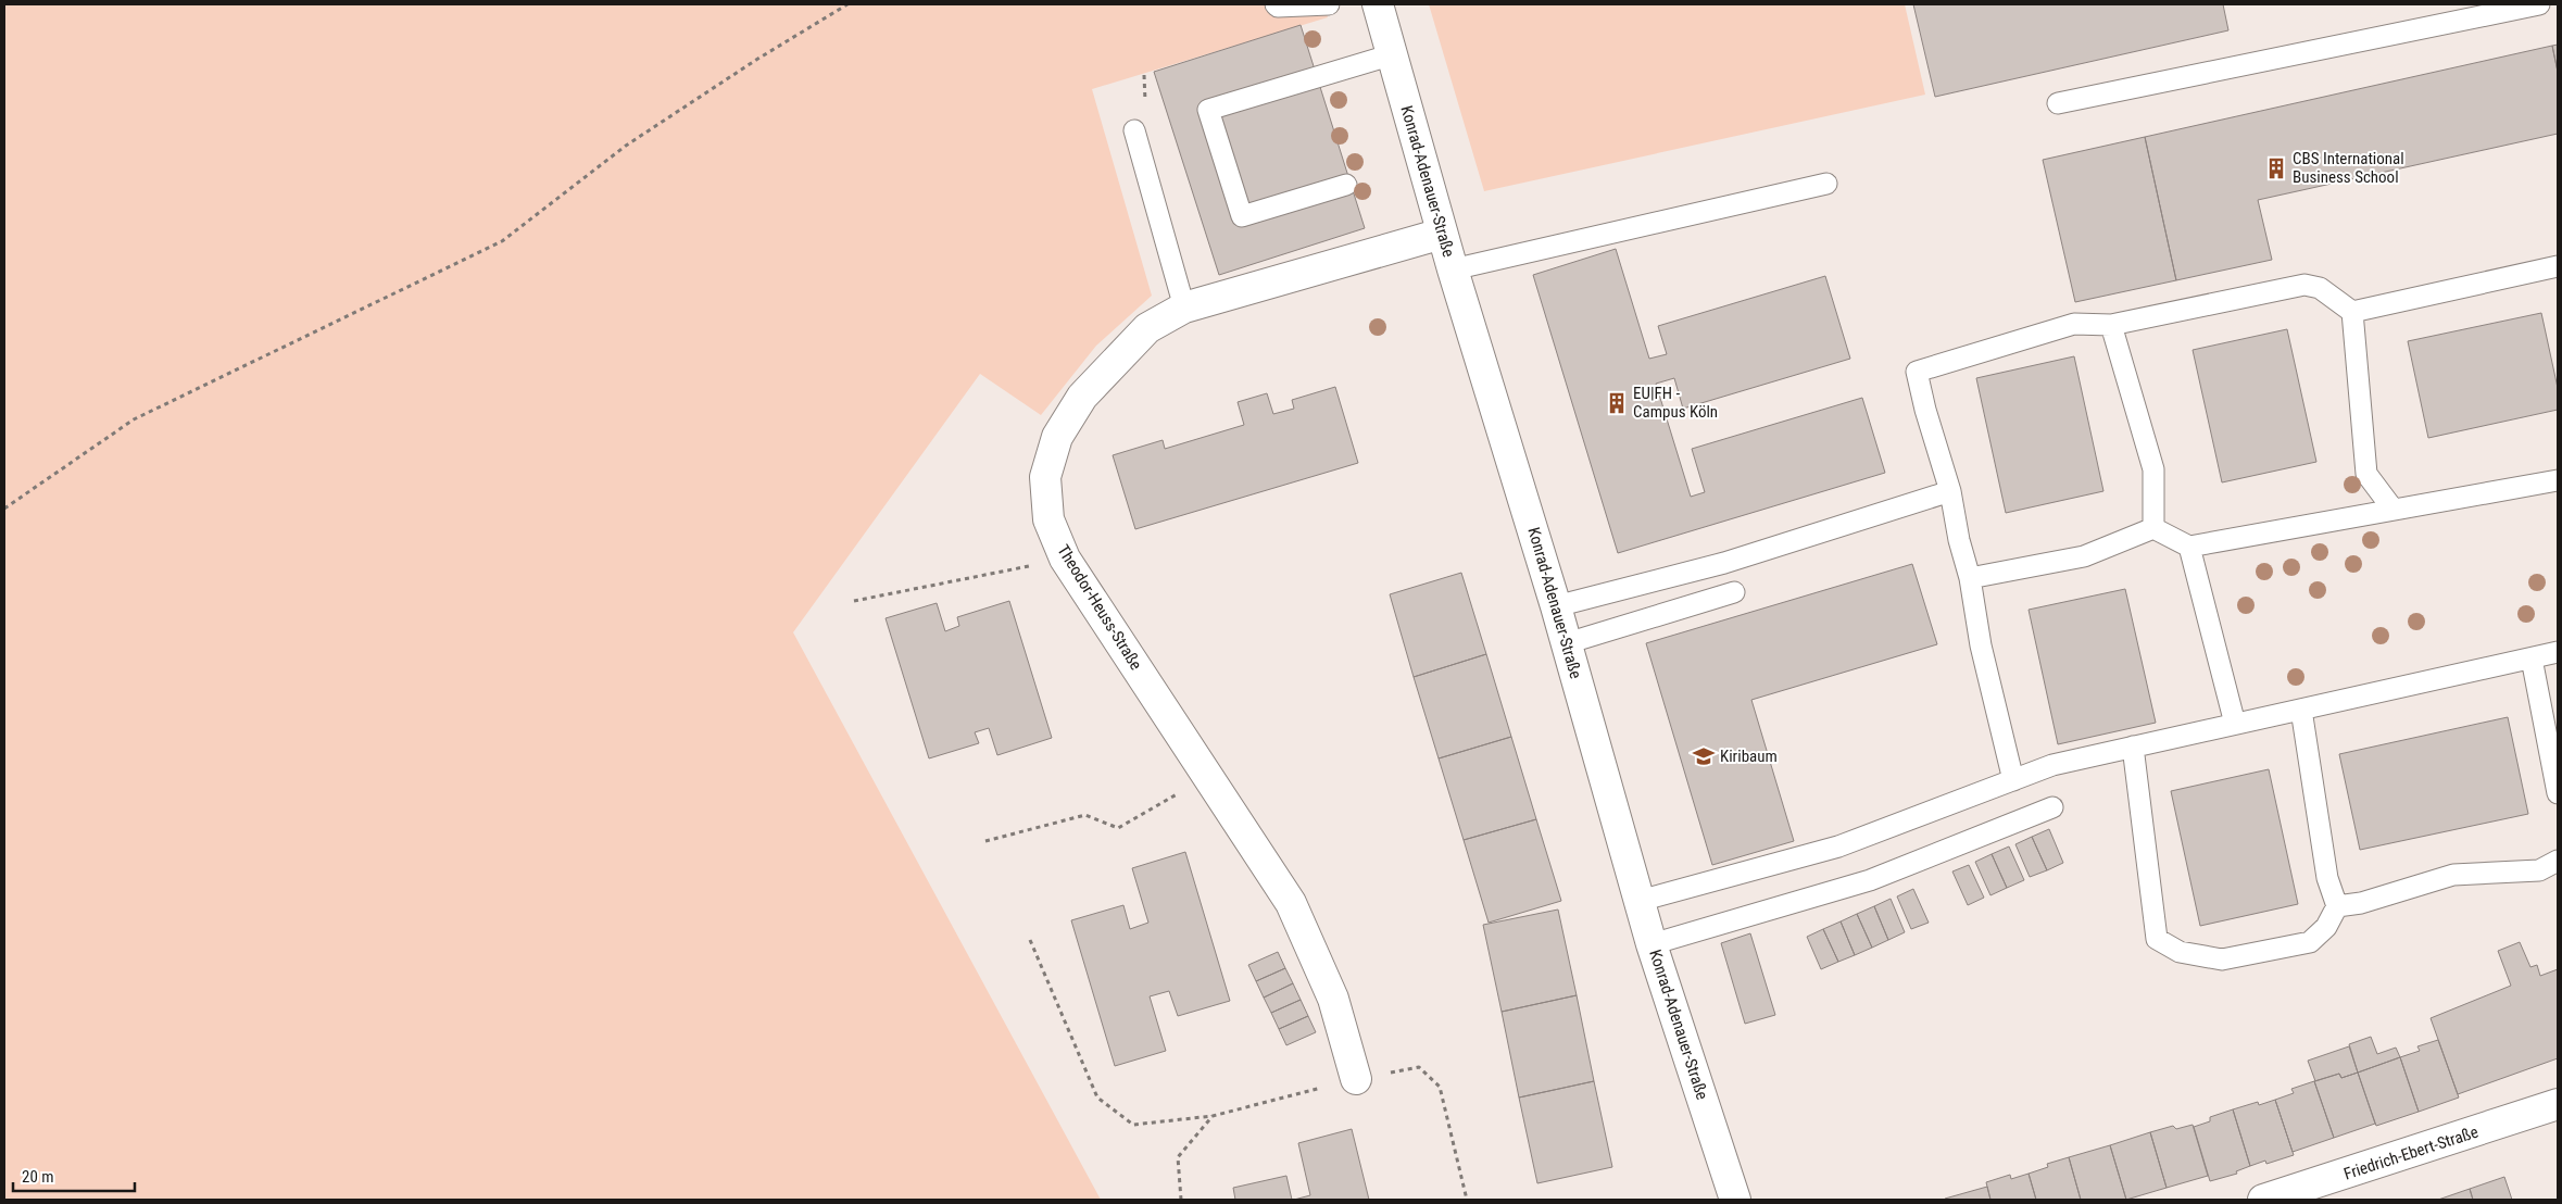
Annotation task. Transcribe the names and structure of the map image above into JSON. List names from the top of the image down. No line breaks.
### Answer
{"streets":{"street":["Konrad-Adenauer-Straße","Theodor-Heuss-Straße","Friedrich-Ebert-Straße"]},"crossings":[["Konrad-Adenauer-Straße","Theodor-Heuss-Straße"]],"places":{"building":["CBS International Business School","EU|FH - Campus Köln"],"school or university":["Kiribaum"]},"scale_bar":"20 m"}
